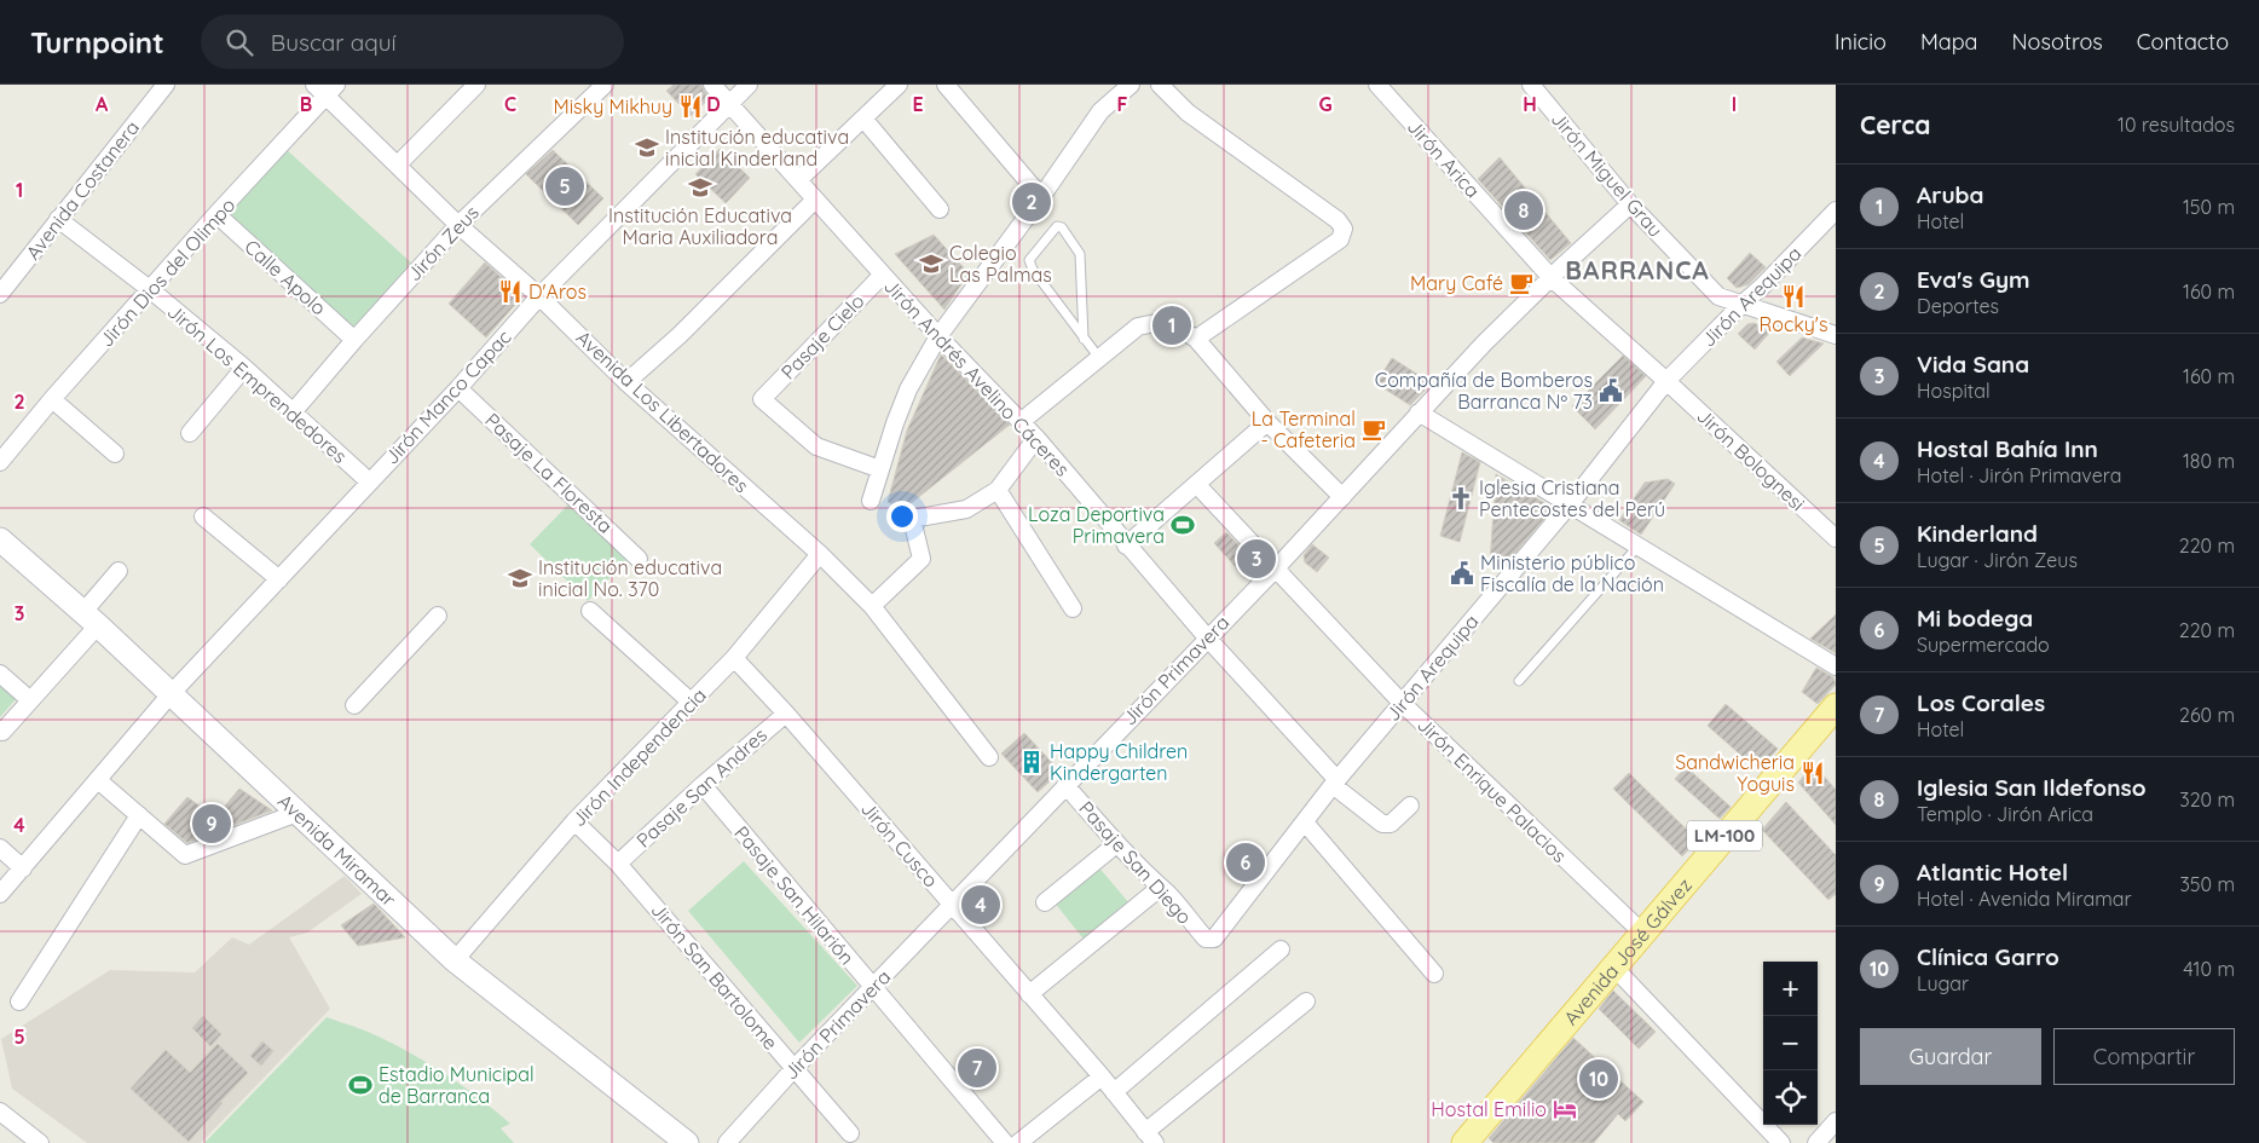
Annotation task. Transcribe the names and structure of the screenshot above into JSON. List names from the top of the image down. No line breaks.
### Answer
{"streets":{"main road":["LM-100","Avenida José Gálvez"],"street":["Jirón Arica","Jirón Miguel Grau","Avenida Costanera","Jirón Zeus","Jirón Dios del Olimpo","Calle Apolo","Jirón Arequipa","Pasaje Cielo","Jirón Andrés Avelino Cáceres","Jirón Los Emprendedores","Jirón Manco Capac","Avenida Los Libertadores","Jirón Bolognesi","Pasaje La Floresta","Jirón Primavera","Jirón Independencia","Pasaje San Andres","Jirón Enrique Palacios","Jirón Cusco","Avenida Miramar","Pasaje San Diego","Pasaje San Hilarión","Jirón San Bartolome"]},"crossings":[["Jirón Arica","Jirón Arequipa"],["Jirón Arica","Jirón Bolognesi"],["Jirón Arica","Jirón Primavera"],["Jirón Miguel Grau","Jirón Arequipa"],["Jirón Miguel Grau","Jirón Primavera"],["Avenida Costanera","Jirón Los Emprendedores"],["Jirón Zeus","Calle Apolo"],["Jirón Zeus","Jirón Los Emprendedores"],["Jirón Zeus","Avenida Los Libertadores"],["Jirón Dios del Olimpo","Calle Apolo"],["Jirón Dios del Olimpo","Jirón Los Emprendedores"],["Jirón Dios del Olimpo","Avenida Los Libertadores"],["Jirón Arequipa","Jirón Andrés Avelino Cáceres"],["Jirón Arequipa","Jirón Bolognesi"],["Jirón Arequipa","Jirón Enrique Palacios"],["Jirón Arequipa","Pasaje San Diego"],["Pasaje Cielo","Jirón Andrés Avelino Cáceres"],["Jirón Andrés Avelino Cáceres","Jirón Manco Capac"],["Jirón Andrés Avelino Cáceres","Jirón Primavera"],["Jirón Los Emprendedores","Jirón Manco Capac"],["Jirón Manco Capac","Avenida Los Libertadores"],["Jirón Manco Capac","Pasaje La Floresta"],["Jirón Manco Capac","Avenida Miramar"],["Avenida Los Libertadores","Jirón Independencia"],["Jirón Primavera","Jirón Enrique Palacios"],["Jirón Primavera","Jirón Cusco"],["Jirón Primavera","Pasaje San Diego"],["Jirón Primavera","Pasaje San Hilarión"],["Jirón Primavera","Jirón San Bartolome"],["Jirón Independencia","Jirón Cusco"],["Jirón Independencia","Avenida Miramar"],["Jirón Independencia","Jirón San Bartolome"],["Pasaje San Andres","Jirón Cusco"],["Pasaje San Andres","Pasaje San Hilarión"],["Pasaje San Andres","Jirón San Bartolome"],["Jirón Enrique Palacios","Avenida José Gálvez"]],"districts":["BARRANCA"],"places":{"restaurant":["Misky Mikhuy","D'Aros","Rocky's","Sandwicheria Yoguis"],"school or university":["Institución educativa inicial Kinderland","Institución Educativa Maria Auxiliadora","Colegio Las Palmas","Institución educativa inicial No. 370"],"cafe":["Mary Café","La Terminal - Cafeteria"],"public building":["Compañía de Bomberos Barranca Nº 73","Ministerio público Fiscalía de la Nación"],"church":["Iglesia Cristiana Pentecostes del Perú"],"sports":["Loza Deportiva Primavera","Estadio Municipal de Barranca"],"building":["Happy Children Kindergarten"],"hotel":["Hostal Emilio"]},"page":{"header":"Turnpoint","search":"Buscar aquí","nav":["Inicio","Mapa","Nosotros","Contacto"],"heading":["Cerca","10 resultados"],"list":[{"mark":"1","name":"Aruba","note":"Hotel","value":"150 m"},{"mark":"2","name":"Eva's Gym","note":"Deportes","value":"160 m"},{"mark":"3","name":"Vida Sana","note":"Hospital","value":"160 m"},{"mark":"4","name":"Hostal Bahía Inn","note":"Hotel · Jirón Primavera","value":"180 m"},{"mark":"5","name":"Kinderland","note":"Lugar · Jirón Zeus","value":"220 m"},{"mark":"6","name":"Mi bodega","note":"Supermercado","value":"220 m"},{"mark":"7","name":"Los Corales","note":"Hotel","value":"260 m"},{"mark":"8","name":"Iglesia San Ildefonso","note":"Templo · Jirón Arica","value":"320 m"},{"mark":"9","name":"Atlantic Hotel","note":"Hotel · Avenida Miramar","value":"350 m"},{"mark":"10","name":"Clínica Garro","note":"Lugar","value":"410 m"}],"pins":["5","2","8","1","3","9","6","4","7","10"],"map_buttons":["+","−"],"buttons":["Guardar","Compartir"]},"grid":{"columns":["A","B","C","D","E","F","G","H","I"],"rows":["1","2","3","4","5"]}}
